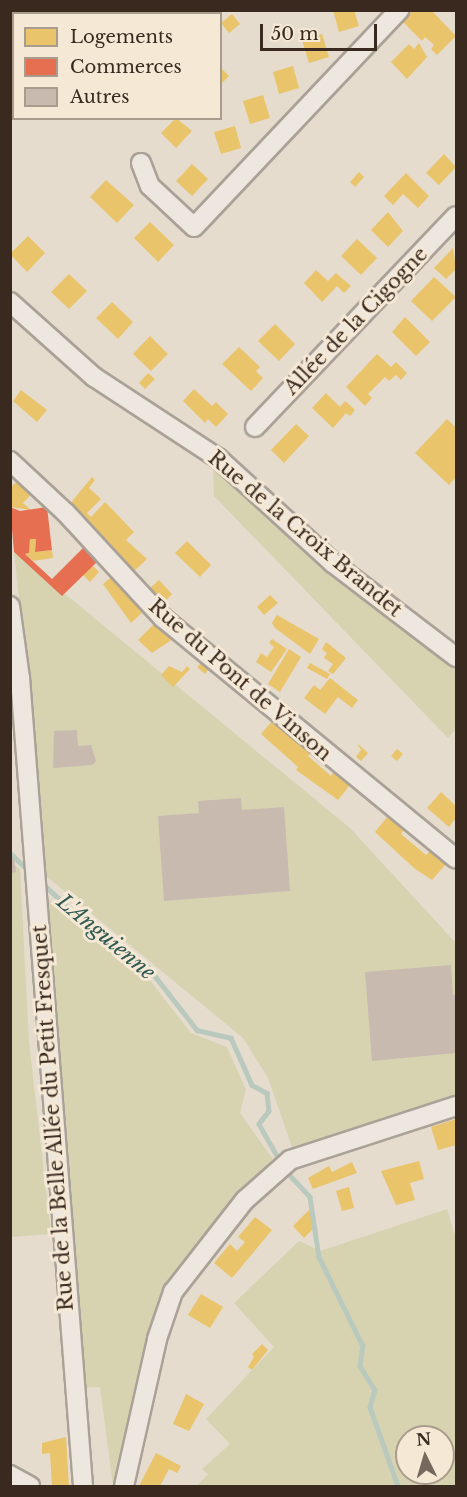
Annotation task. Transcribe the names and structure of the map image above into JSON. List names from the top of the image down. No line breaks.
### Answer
{"streets":{"street":["Allée de la Cigogne","Rue de la Croix Brandet","Rue du Pont de Vinson","Rue de la Belle Allée du Petit Fresquet"]},"water":["L'Anguienne"],"legend":["Logements","Commerces","Autres"],"scale_bar":"50 m","north":"top"}
